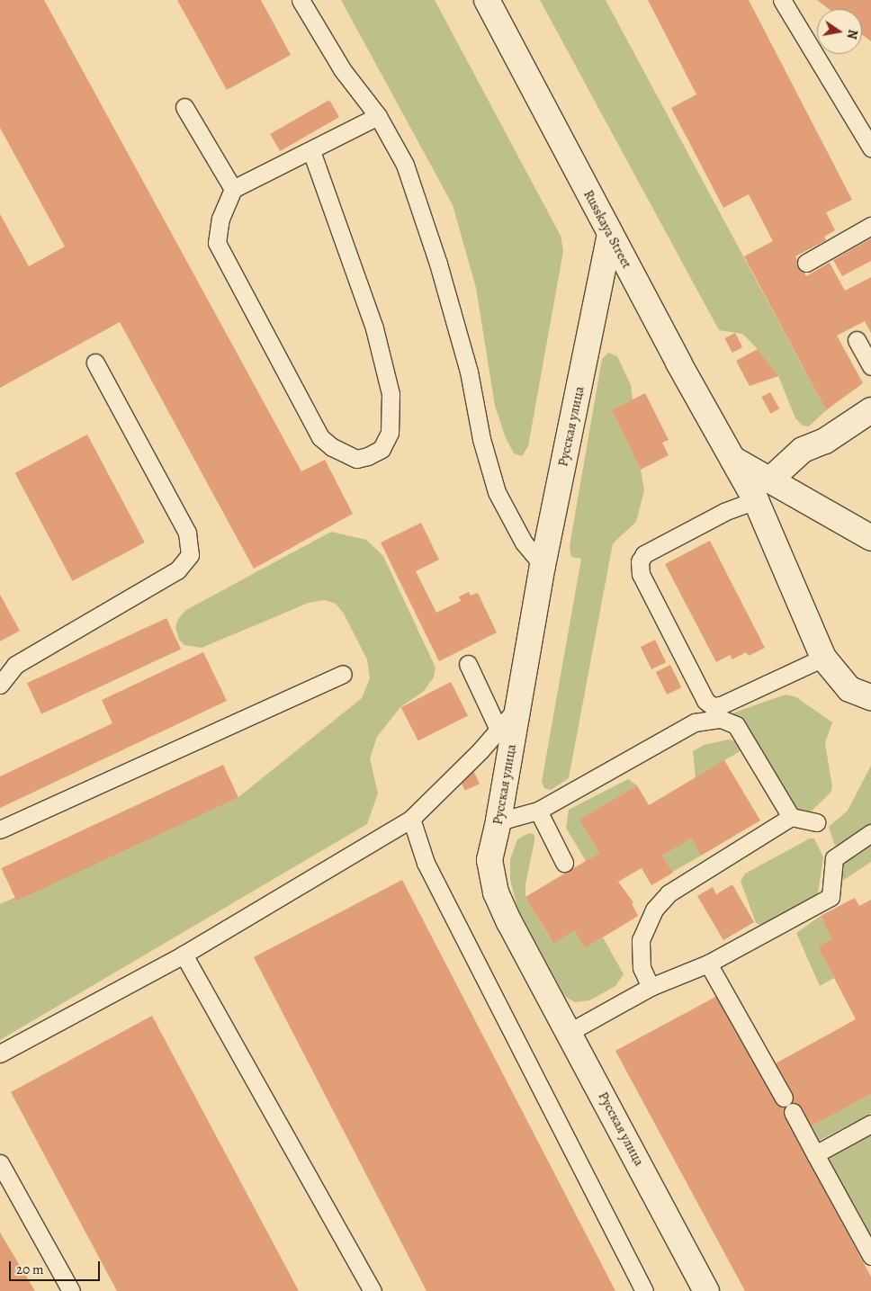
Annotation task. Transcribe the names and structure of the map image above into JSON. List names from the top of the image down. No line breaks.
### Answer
{"streets":{"street":["Russkaya Street","Русская улица"]},"crossings":[["Russkaya Street","Русская улица"]],"scale_bar":"20 m","north":"right"}
